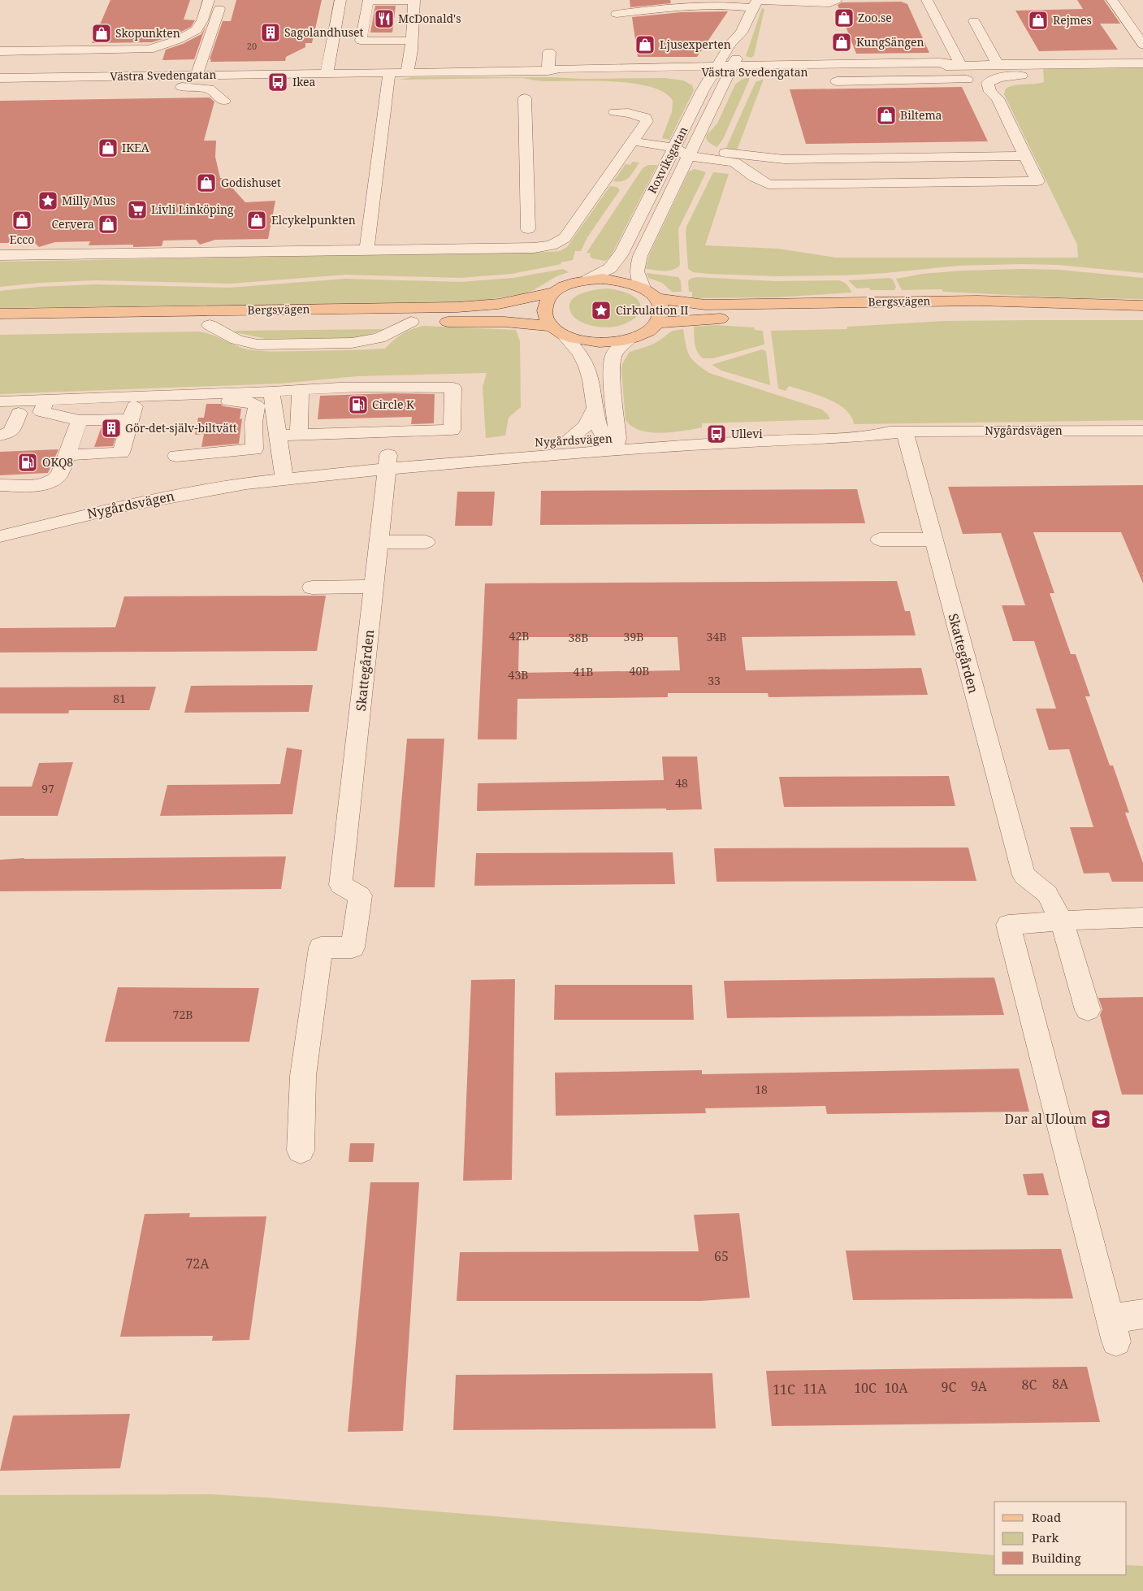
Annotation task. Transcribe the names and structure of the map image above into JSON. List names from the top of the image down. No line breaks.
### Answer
{"streets":{"main road":["Bergsvägen"],"street":["Västra Svedengatan","Roxviksgatan","Nygårdsvägen","Skattegården"]},"crossings":[["Västra Svedengatan","Roxviksgatan"],["Roxviksgatan","Bergsvägen"],["Nygårdsvägen","Skattegården"]],"places":{"shop":["Zoo.se","Rejmes","Skopunkten","KungSängen","Ljusexperten","Biltema","IKEA","Godishuset","Ecco","Elcykelpunkten","Cervera"],"restaurant":["McDonald's"],"building":["Sagolandhuset","Gör-det-själv-biltvätt"],"bus stop":["Ikea","Ullevi"],"place":["Milly Mus","Cirkulation II"],"supermarket":["Livli Linköping"],"fuel station":["Circle K","OKQ8"],"school or university":["Dar al Uloum"]},"house_numbers":["20","42B","39B","34B","38B","40B","41B","43B","33","81","48","97","72B","18","65","72A","8A","8C","9A","9C","10C","10A","11A","11C"],"legend":["Road","Park","Building"]}
